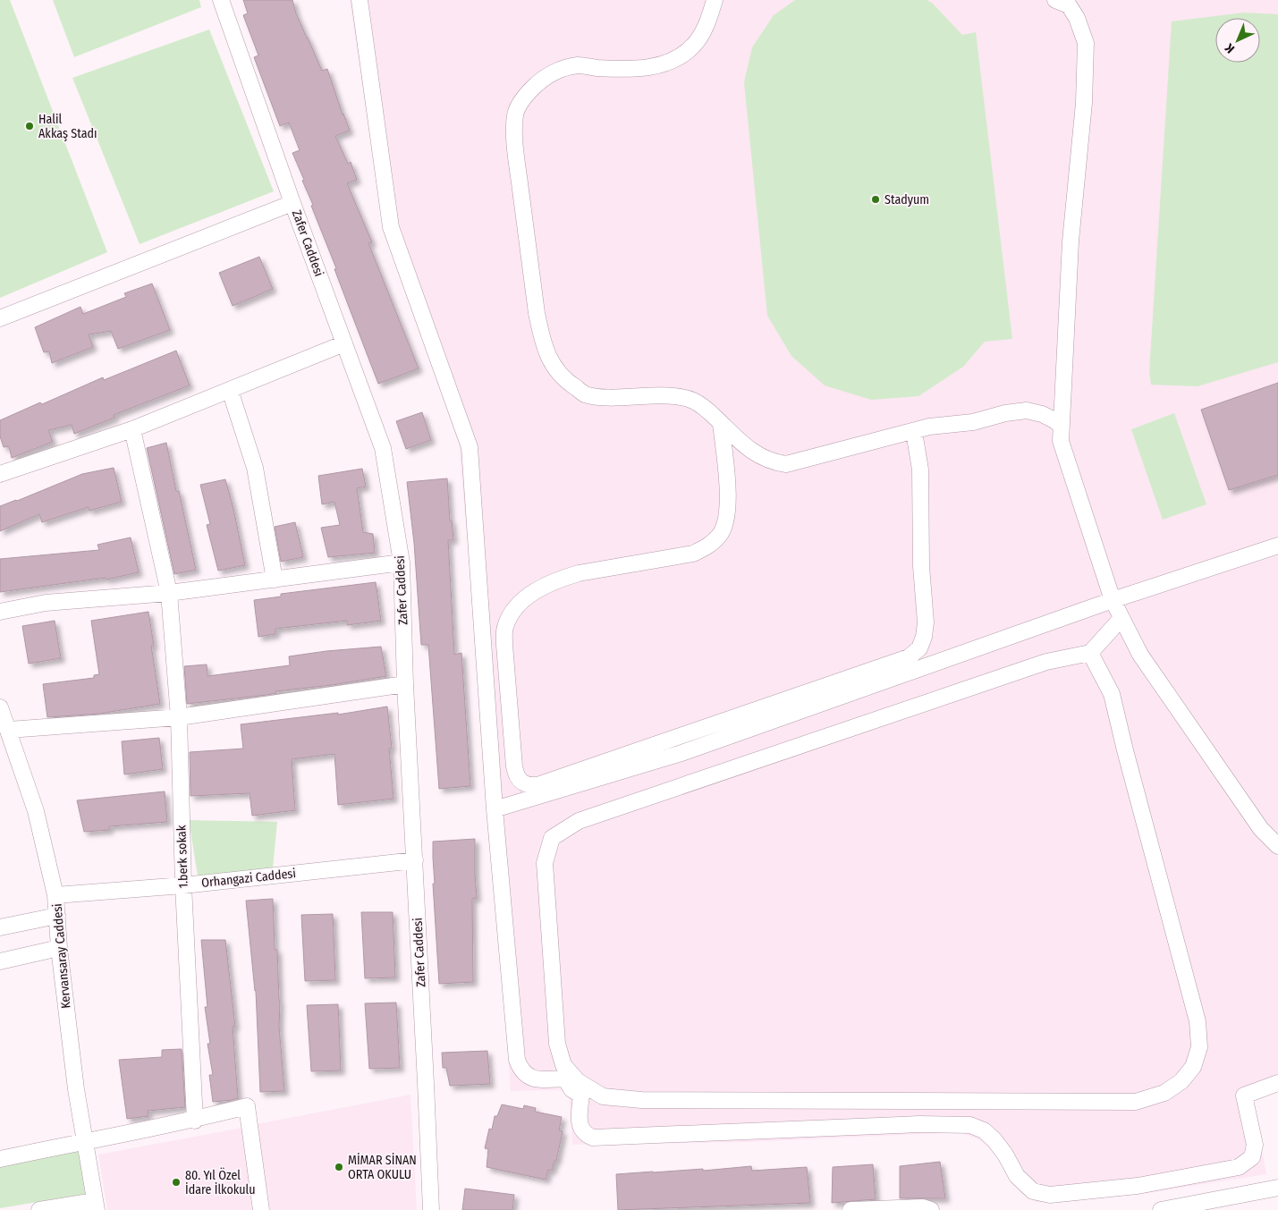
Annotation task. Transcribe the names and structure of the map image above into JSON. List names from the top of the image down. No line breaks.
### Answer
{"streets":{"street":["Zafer Caddesi","1.berk sokak","Orhangazi Caddesi","Kervansaray Caddesi"]},"crossings":[["Zafer Caddesi","Orhangazi Caddesi"],["1.berk sokak","Orhangazi Caddesi"],["Orhangazi Caddesi","Kervansaray Caddesi"]],"places":["Halil Akkaş Stadı","Stadyum","MİMAR SİNAN ORTA OKULU","80. Yıl Özel İdare İlkokulu"],"north":"bottom left"}
